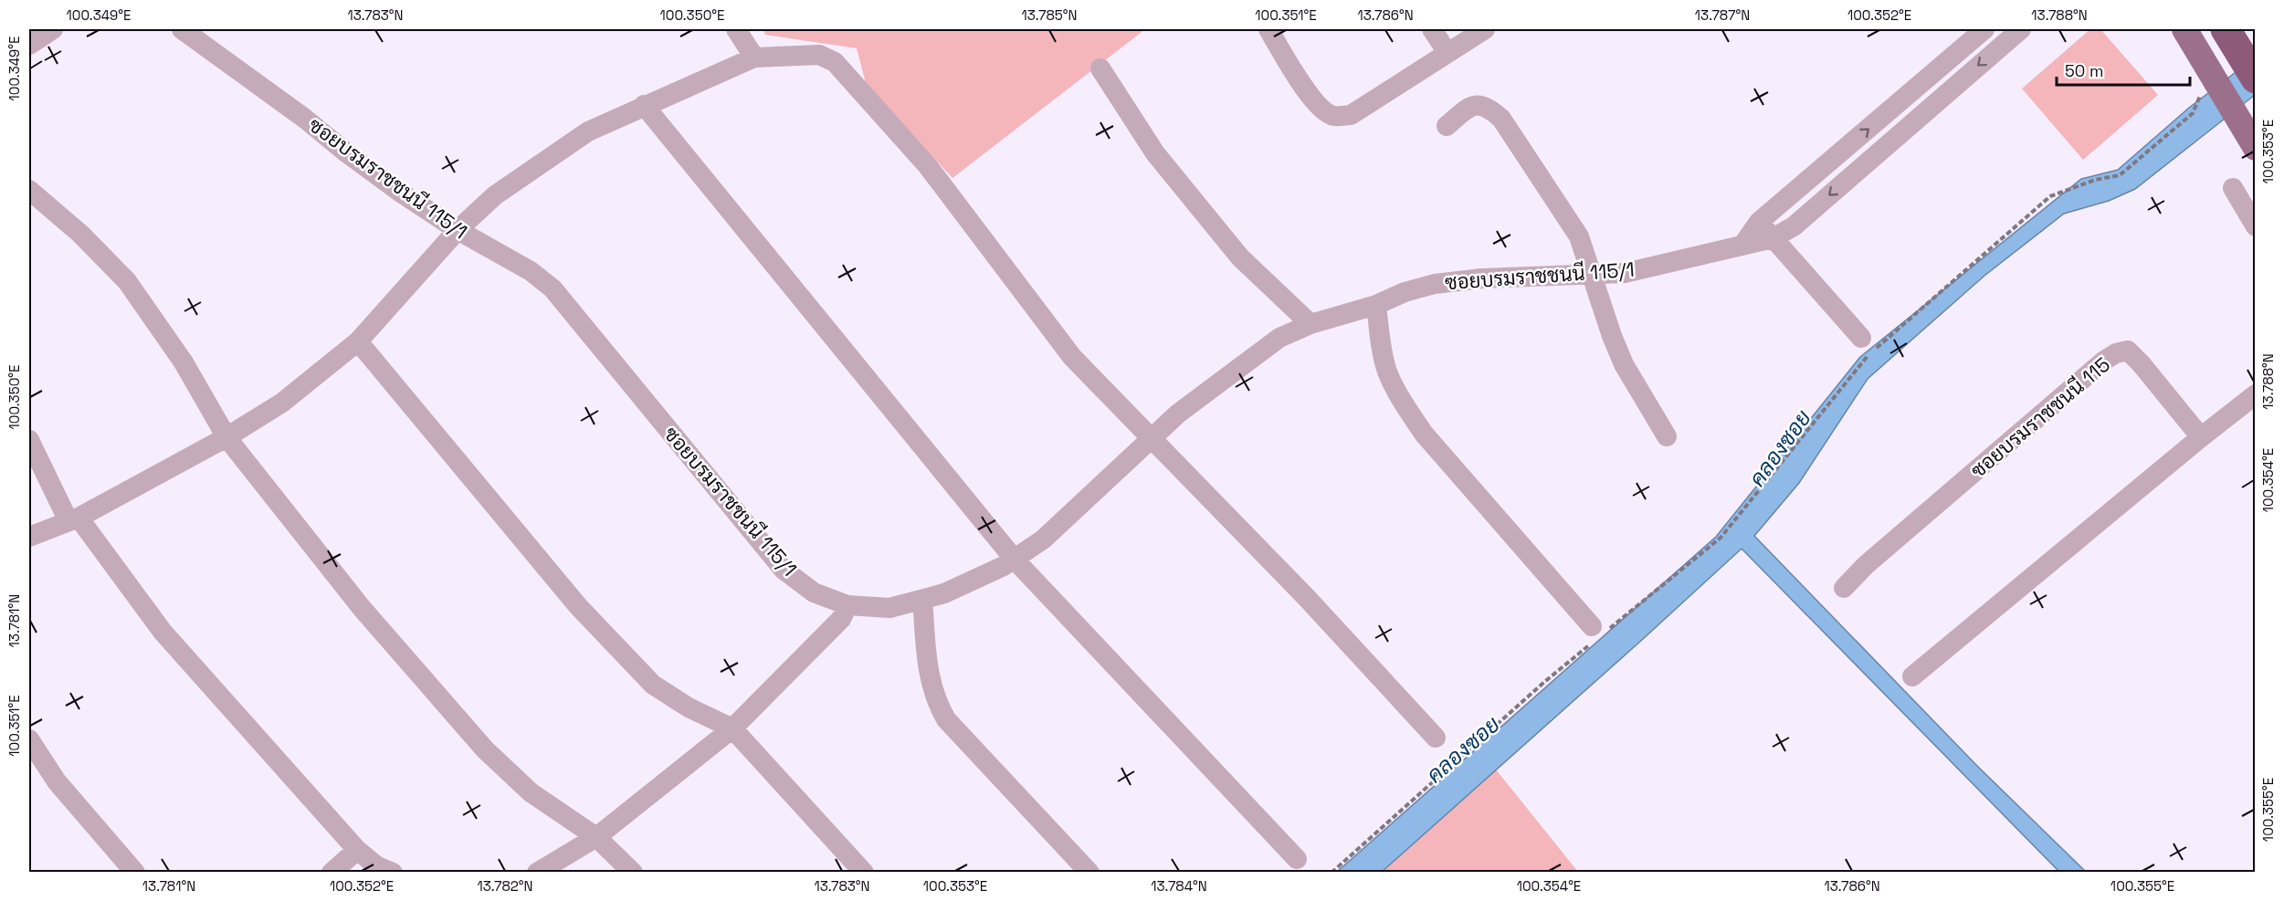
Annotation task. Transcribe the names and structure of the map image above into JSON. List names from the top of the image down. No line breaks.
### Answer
{"streets":{"street":["ซอยบรมราชชนนี 115/1","ซอยบรมราชชนนี 115"]},"water":["คลองซอย"],"scale_bar":"50 m","coordinates":["100.349°E","13.783°N","100.350°E","13.785°N","100.351°E","13.786°N","13.787°N","100.352°E","13.788°N","100.353°E","100.354°E","13.781°N","100.355°E","13.782°N","13.784°N"]}
